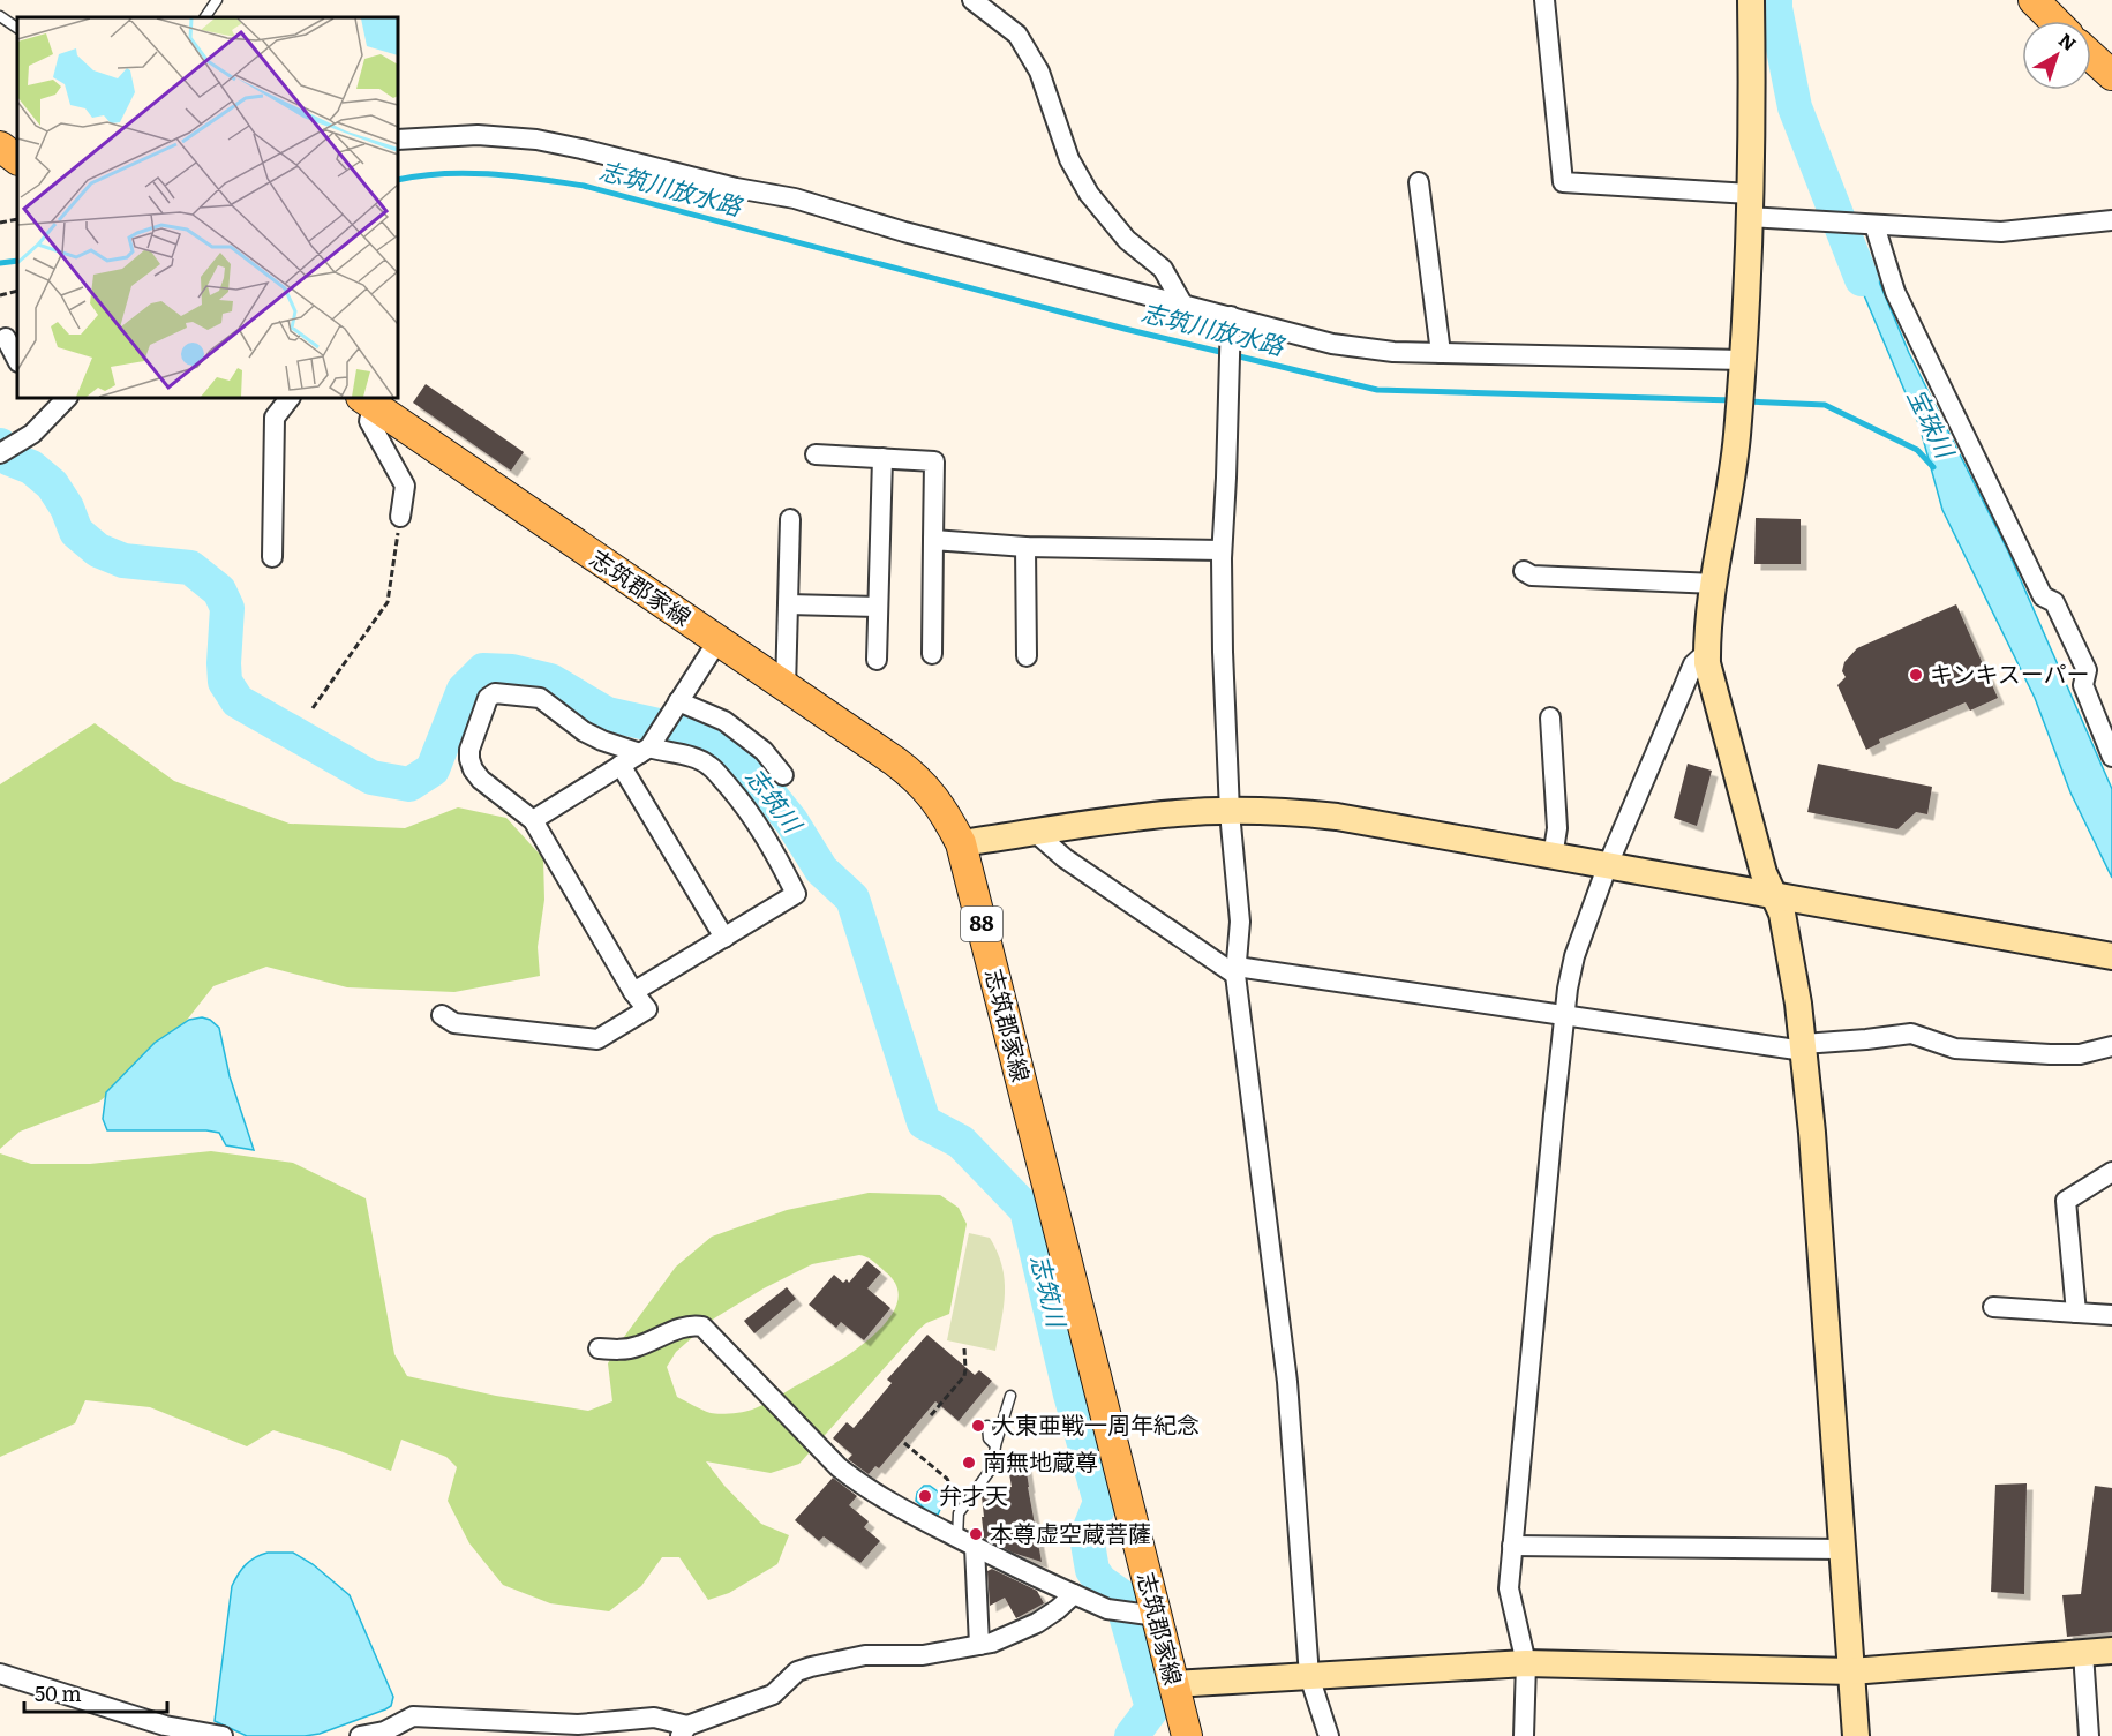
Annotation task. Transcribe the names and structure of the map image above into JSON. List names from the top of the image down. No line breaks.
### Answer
{"streets":{"main road":["志筑郡家線","88"]},"water":["志筑川放水路","宝珠川","志筑川"],"places":["キンキスーパー","大東亜戦一周年紀念","南無地蔵尊","弁才天","本尊虚空蔵菩薩"],"scale_bar":"50 m","north":"top right"}
